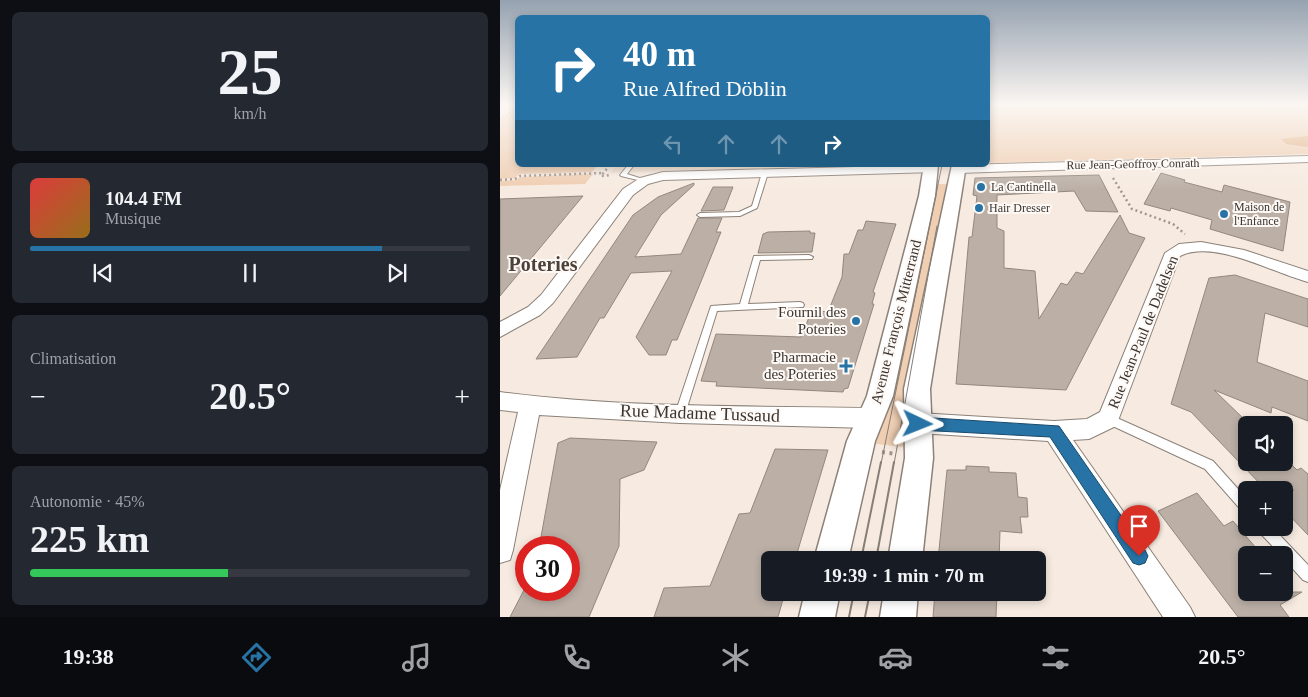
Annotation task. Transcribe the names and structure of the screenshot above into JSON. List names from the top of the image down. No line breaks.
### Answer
{"streets":{"street":["Rue Jean-Geoffroy Conrath","Avenue François Mitterrand","Rue Jean-Paul de Dadelsen","Rue Madame Tussaud"]},"crossings":[["Avenue François Mitterrand","Rue Jean-Paul de Dadelsen"],["Avenue François Mitterrand","Rue Madame Tussaud"]],"districts":["Poteries"],"places":{"other":["La Cantinella","Hair Dresser","Maison de l'Enfance","Fournil des Poteries"],"health":["Pharmacie des Poteries"]},"page":{"tile":[["25","km/h"],"Climatisation",["Autonomie · 45%","225 km"]],"turn":["40 m","Rue Alfred Döblin"],"song":["104.4 FM","Musique"],"heat":["−","20.5°","+"],"map_buttons":["+","−"],"limit":"30","trip":"19:39 · 1 min · 70 m","tabs":["19:38","20.5°"]}}
